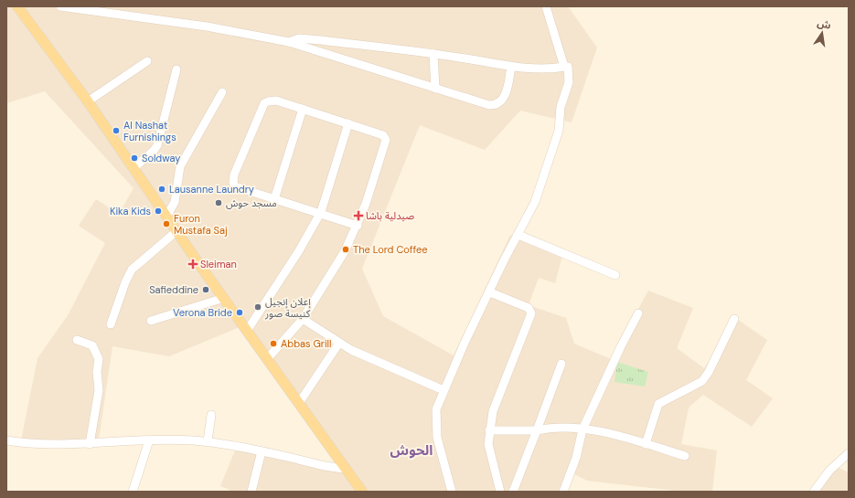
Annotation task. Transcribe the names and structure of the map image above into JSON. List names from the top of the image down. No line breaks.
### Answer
{"districts":["الحوش"],"places":{"other":["Al Nashat Furnishings","Soldway","Lausanne Laundry","مسجد حوش","Kika Kids","Furon Mustafa Saj","The Lord Coffee","Safieddine","إعلان إنجيل كنيسة صور","Verona Bride","Abbas Grill"],"health":["صيدلية باشا","Sleiman"]},"north":"top"}
